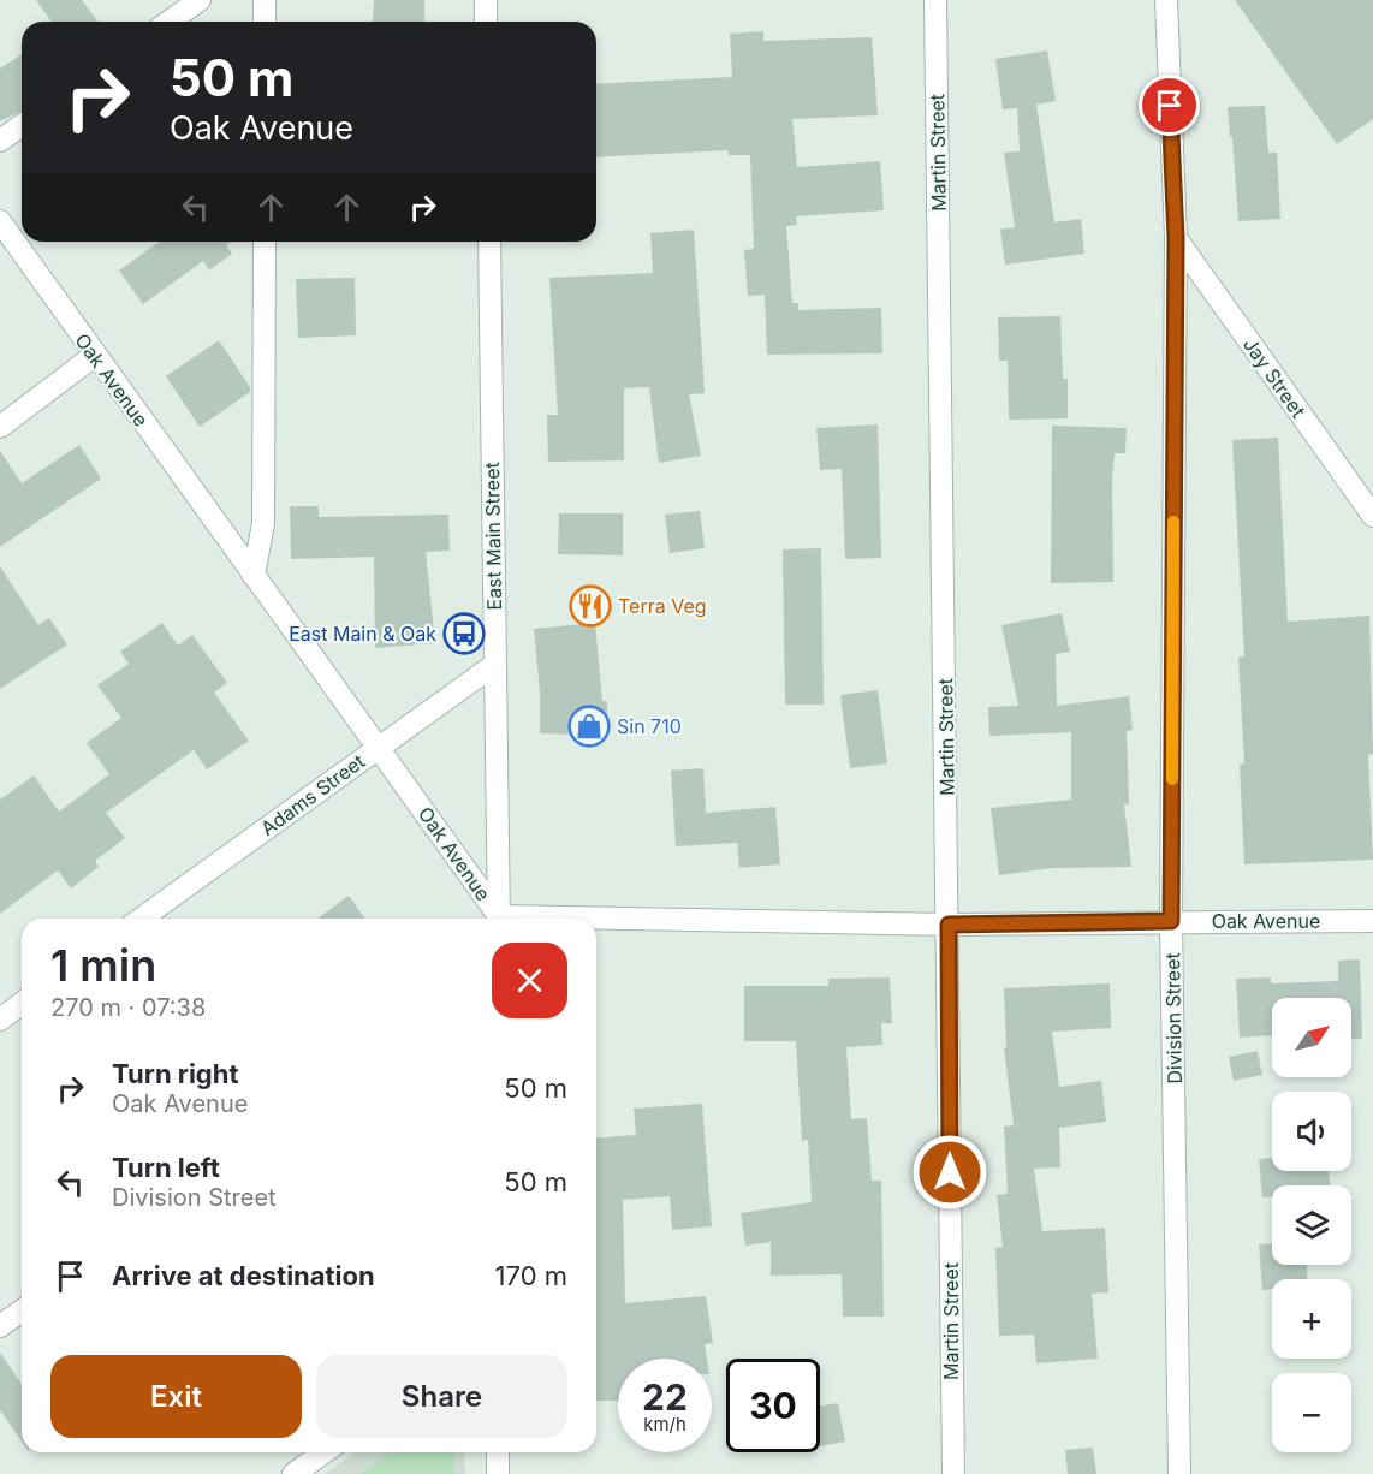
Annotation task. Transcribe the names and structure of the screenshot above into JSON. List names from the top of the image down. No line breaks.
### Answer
{"streets":{"street":["Martin Street","Jay Street","Oak Avenue","East Main Street","Adams Street","Division Street"]},"crossings":[["Martin Street","Oak Avenue"],["Jay Street","Division Street"],["Oak Avenue","Adams Street"],["Oak Avenue","Division Street"],["East Main Street","Adams Street"]],"places":{"restaurant":["Terra Veg"],"bus stop":["East Main & Oak"],"shop":["Sin 710"]},"north":"top right","page":{"turn":["50 m","Oak Avenue"],"heading":["1 min","270 m · 07:38"],"map_buttons":["+","−"],"list":[{"name":"Turn right","note":"Oak Avenue","value":"50 m"},{"name":"Turn left","note":"Division Street","value":"50 m"},{"name":"Arrive at destination","value":"170 m"}],"buttons":["Exit","Share"],"speed":"22 km/h","limit":"30"}}
